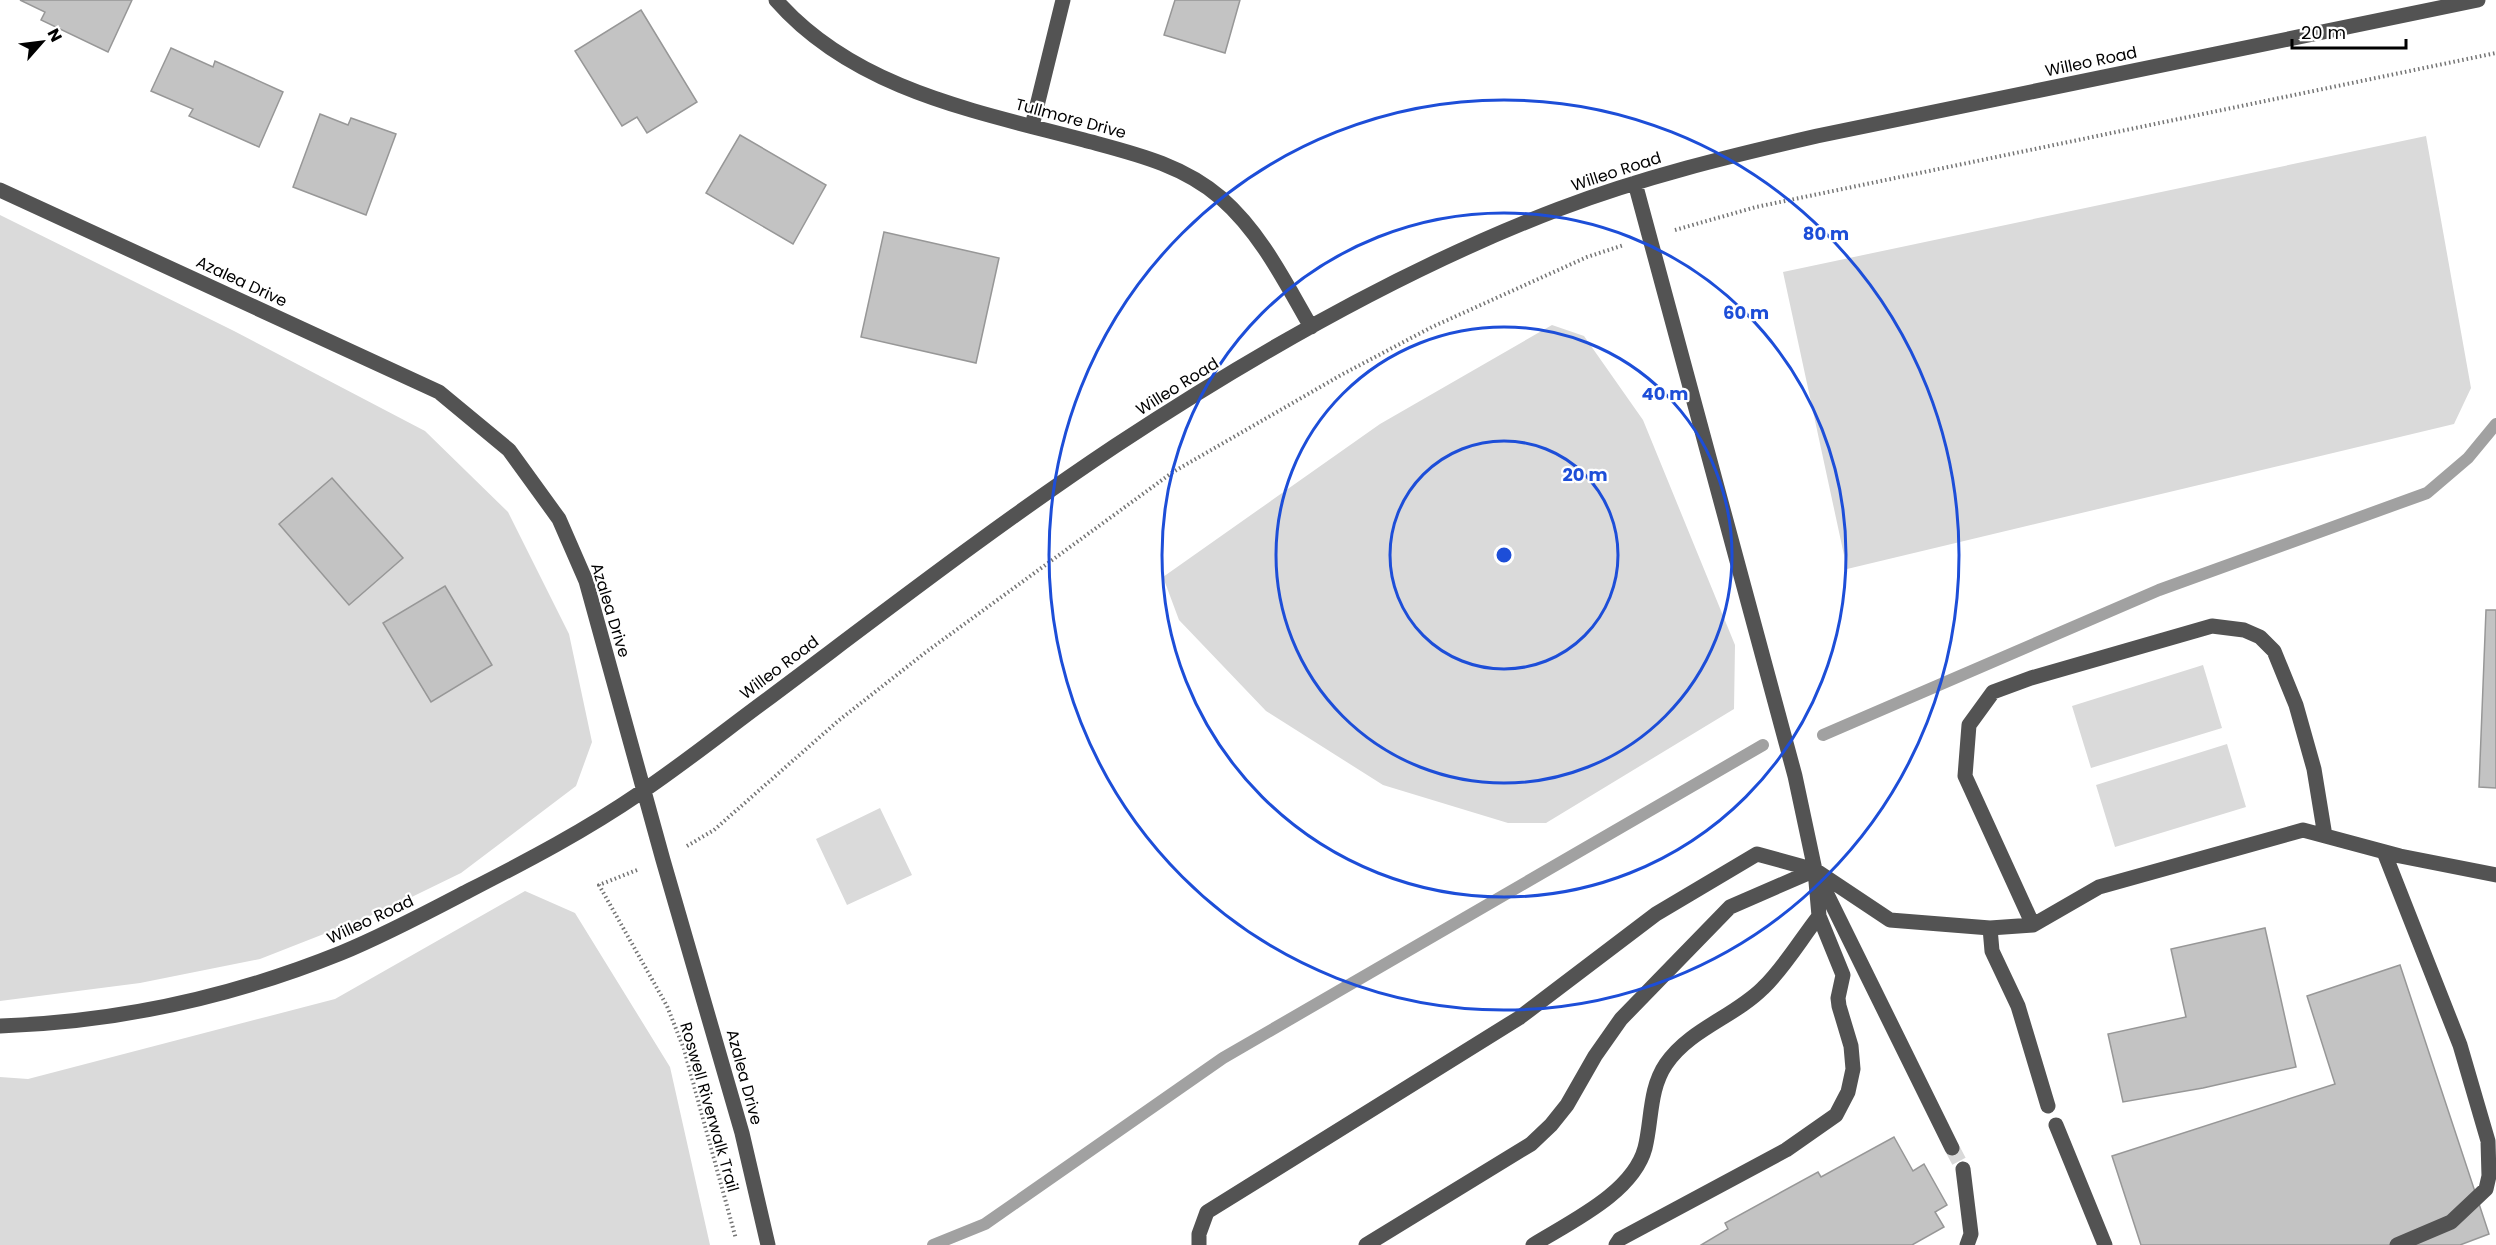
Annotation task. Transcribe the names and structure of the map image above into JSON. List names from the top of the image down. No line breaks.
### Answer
{"streets":{"street":["Willeo Road","Tullmore Drive","Azalea Drive"],"path":["Roswell Riverwalk Trail"]},"crossings":[["Willeo Road","Tullmore Drive"],["Willeo Road","Azalea Drive"],["Azalea Drive","Roswell Riverwalk Trail"]],"scale_bar":"20 m","north":"top right","rings":["80 m","60 m","40 m","20 m"]}
